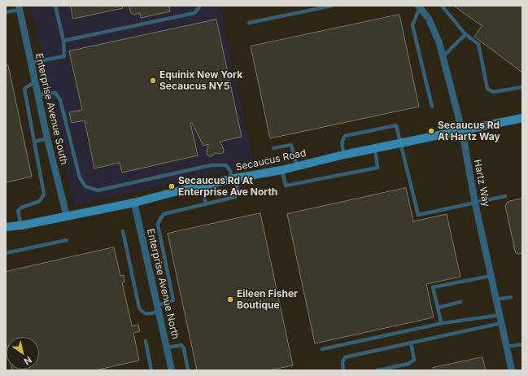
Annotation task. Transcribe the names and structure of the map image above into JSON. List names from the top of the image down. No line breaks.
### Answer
{"streets":{"main road":["Secaucus Road"],"street":["Enterprise Avenue South","Hartz Way","Enterprise Avenue North"]},"crossings":[["Enterprise Avenue South","Secaucus Road"],["Secaucus Road","Hartz Way"],["Secaucus Road","Enterprise Avenue North"]],"places":["Equinix New York Secaucus NY5","Secaucus Rd At Hartz Way","Secaucus Rd At Enterprise Ave North","Eileen Fisher Boutique"],"north":"bottom right"}
